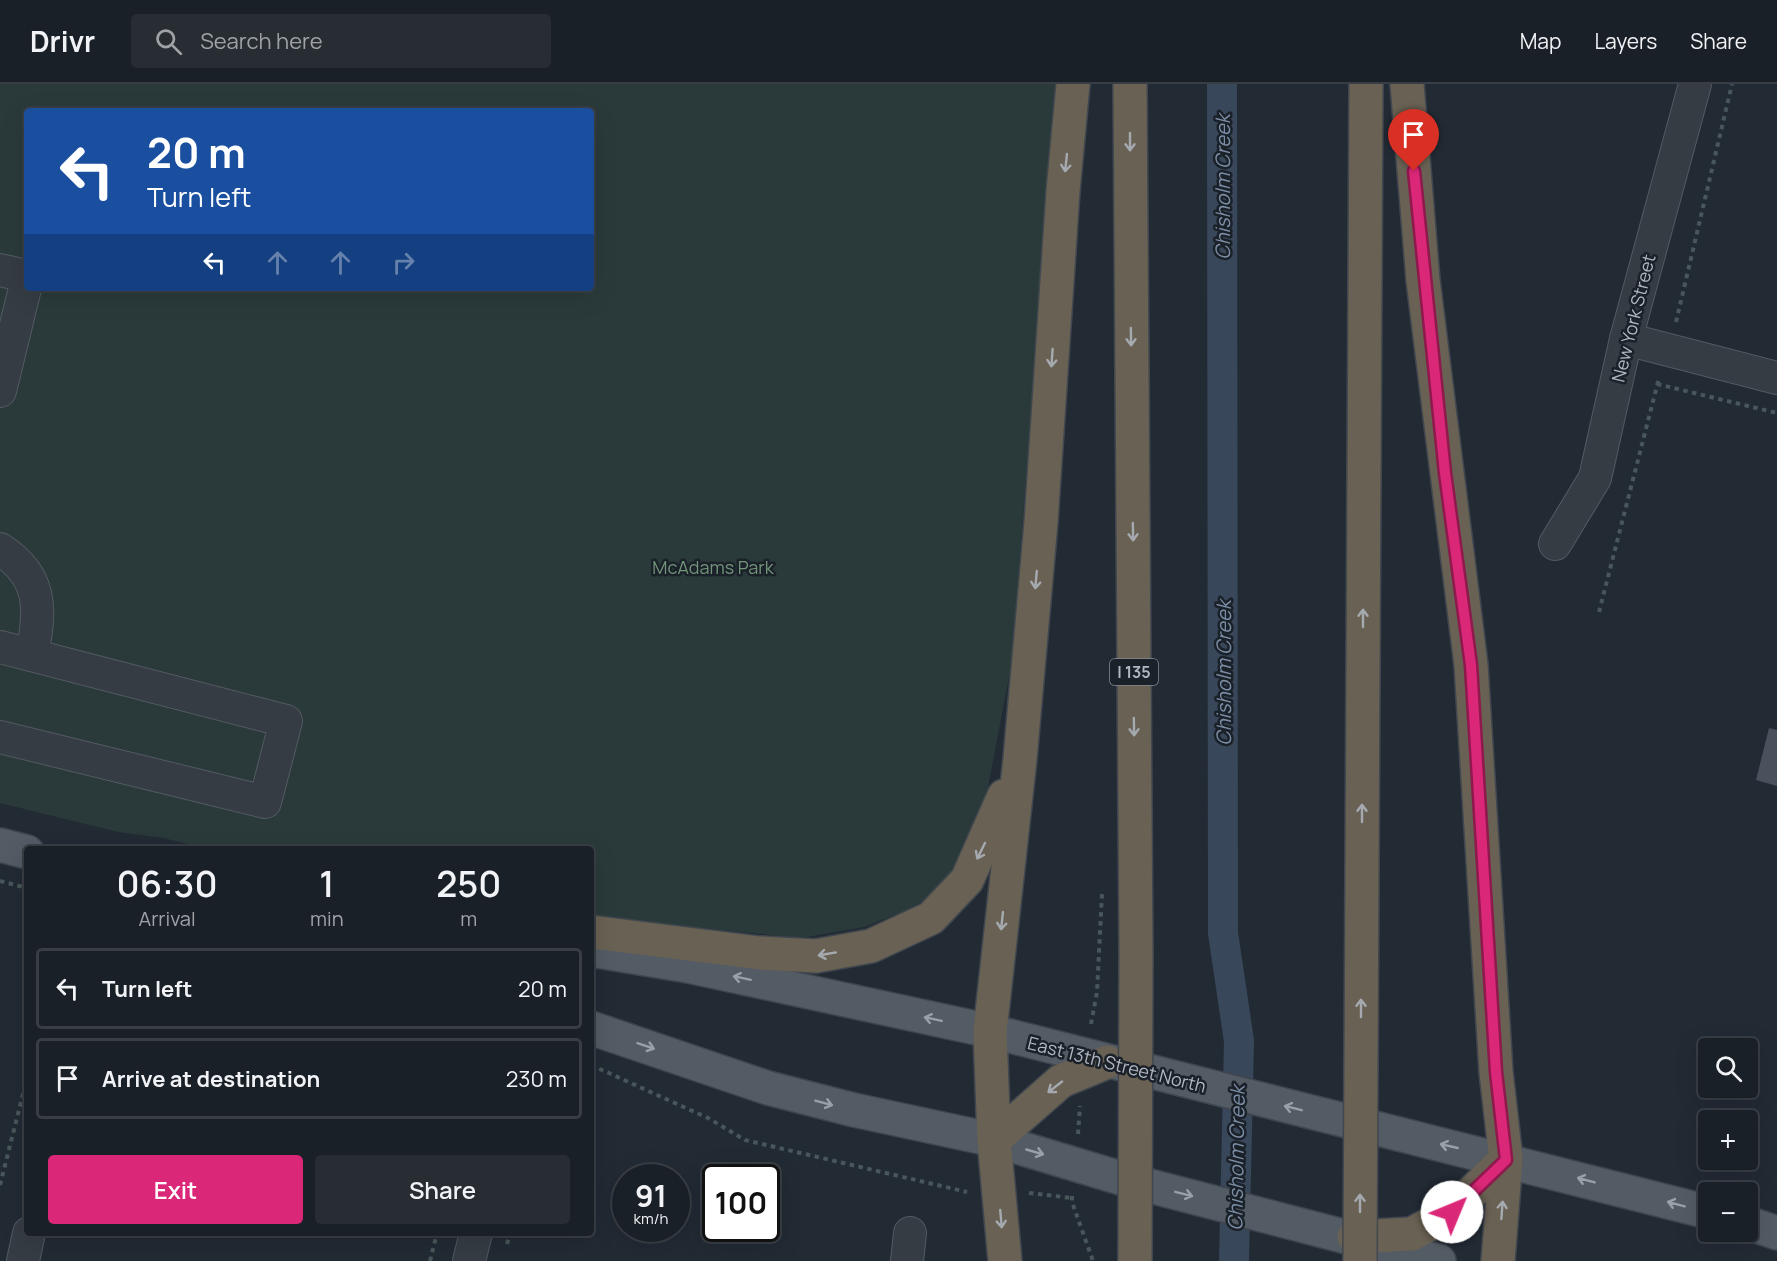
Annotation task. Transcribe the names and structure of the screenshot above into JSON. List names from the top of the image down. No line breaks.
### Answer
{"streets":{"highway":["I 135"],"main road":["East 13th Street North"],"street":["New York Street"]},"water":["Chisholm Creek"],"parks":["McAdams Park"],"page":{"header":"Drivr","search":"Search here","nav":["Map","Layers","Share"],"turn":["20 m","Turn left"],"eta":["06:30","Arrival","1","min","250","m"],"list":[{"name":"Turn left","value":"20 m"},{"name":"Arrive at destination","value":"230 m"}],"map_buttons":["+","−"],"buttons":["Exit","Share"],"speed":"91 km/h","limit":"100"}}
